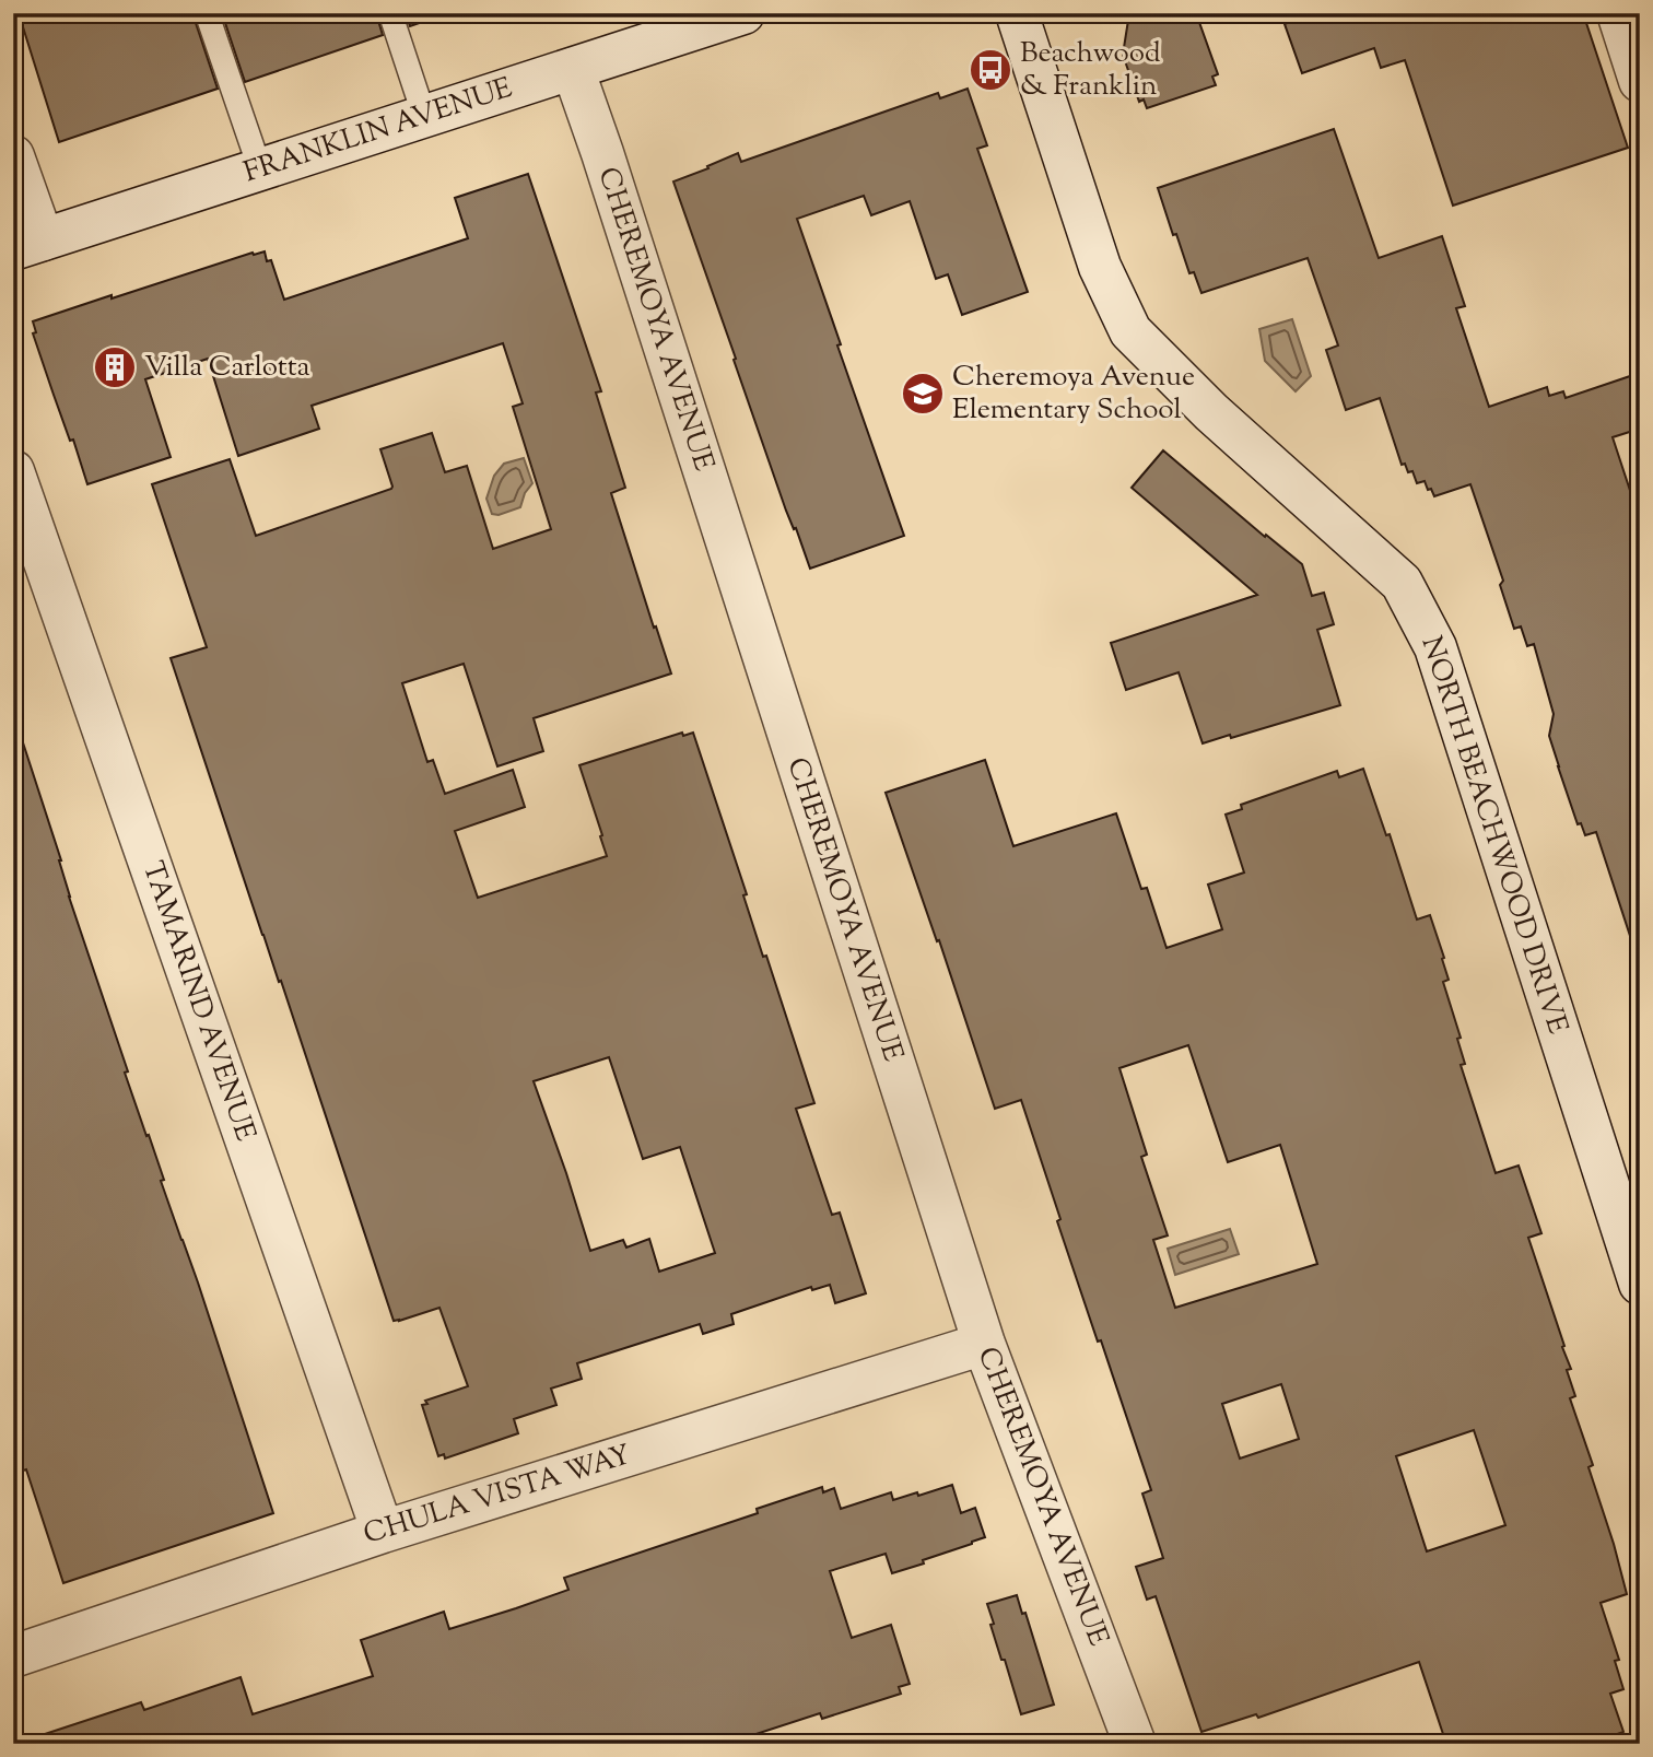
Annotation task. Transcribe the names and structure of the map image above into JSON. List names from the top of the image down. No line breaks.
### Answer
{"streets":{"street":["FRANKLIN AVENUE","CHEREMOYA AVENUE","NORTH BEACHWOOD DRIVE","TAMARIND AVENUE","CHULA VISTA WAY"]},"crossings":[["FRANKLIN AVENUE","CHEREMOYA AVENUE"],["CHEREMOYA AVENUE","CHULA VISTA WAY"],["TAMARIND AVENUE","CHULA VISTA WAY"]],"places":{"bus stop":["Beachwood & Franklin"],"building":["Villa Carlotta"],"school or university":["Cheremoya Avenue Elementary School"]}}
